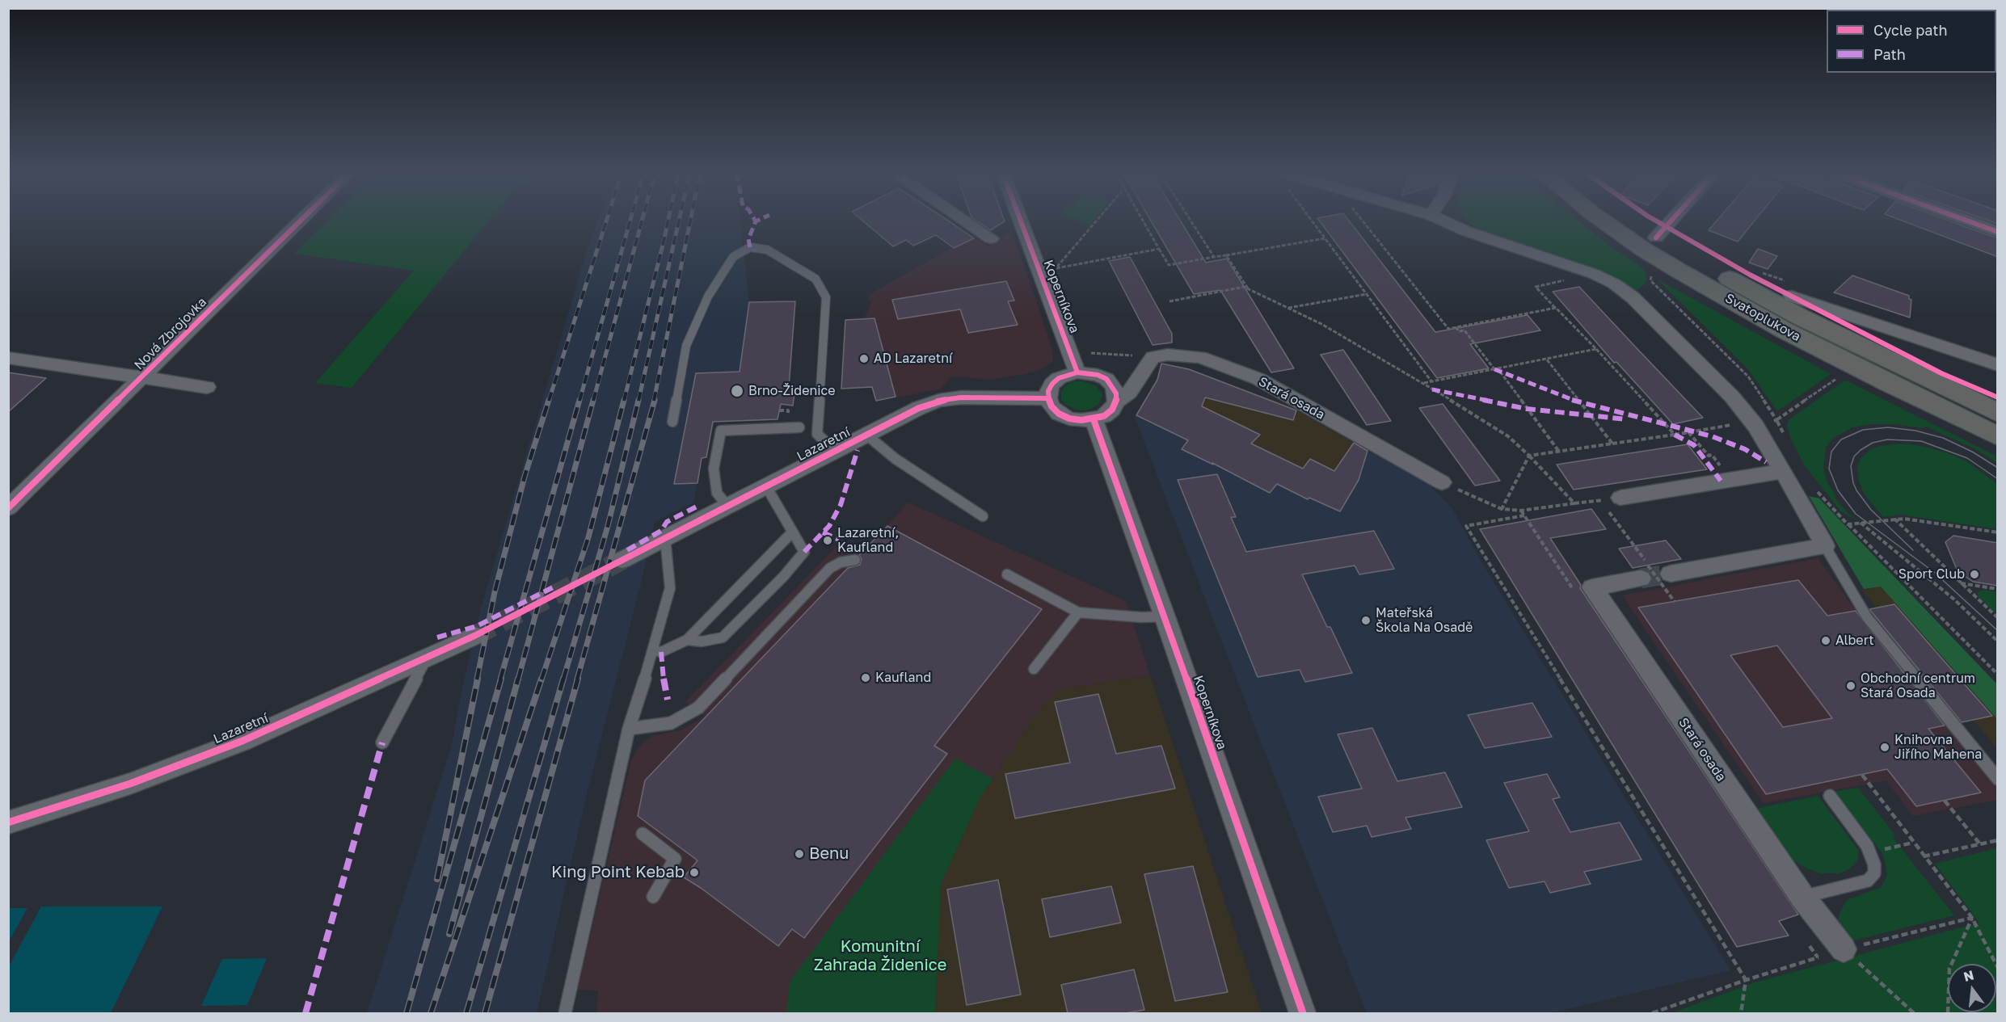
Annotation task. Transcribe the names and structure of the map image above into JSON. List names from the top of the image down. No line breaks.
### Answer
{"streets":{"main road":["Svatoplukova"],"street":["Koperníkova","Nová Zbrojovka","Stará osada","Lazaretní"]},"crossings":[["Koperníkova","Stará osada"],["Koperníkova","Lazaretní"],["Stará osada","Lazaretní"]],"parks":["Komunitní Zahrada Židenice"],"places":["AD Lazaretní","Brno-Židenice","Lazaretní, Kaufland","Sport Club","Mateřská Škola Na Osadě","Albert","Kaufland","Obchodní centrum Stará Osada","Knihovna Jiřího Mahena","Benu","King Point Kebab"],"legend":["Cycle path","Path"],"north":"top"}
